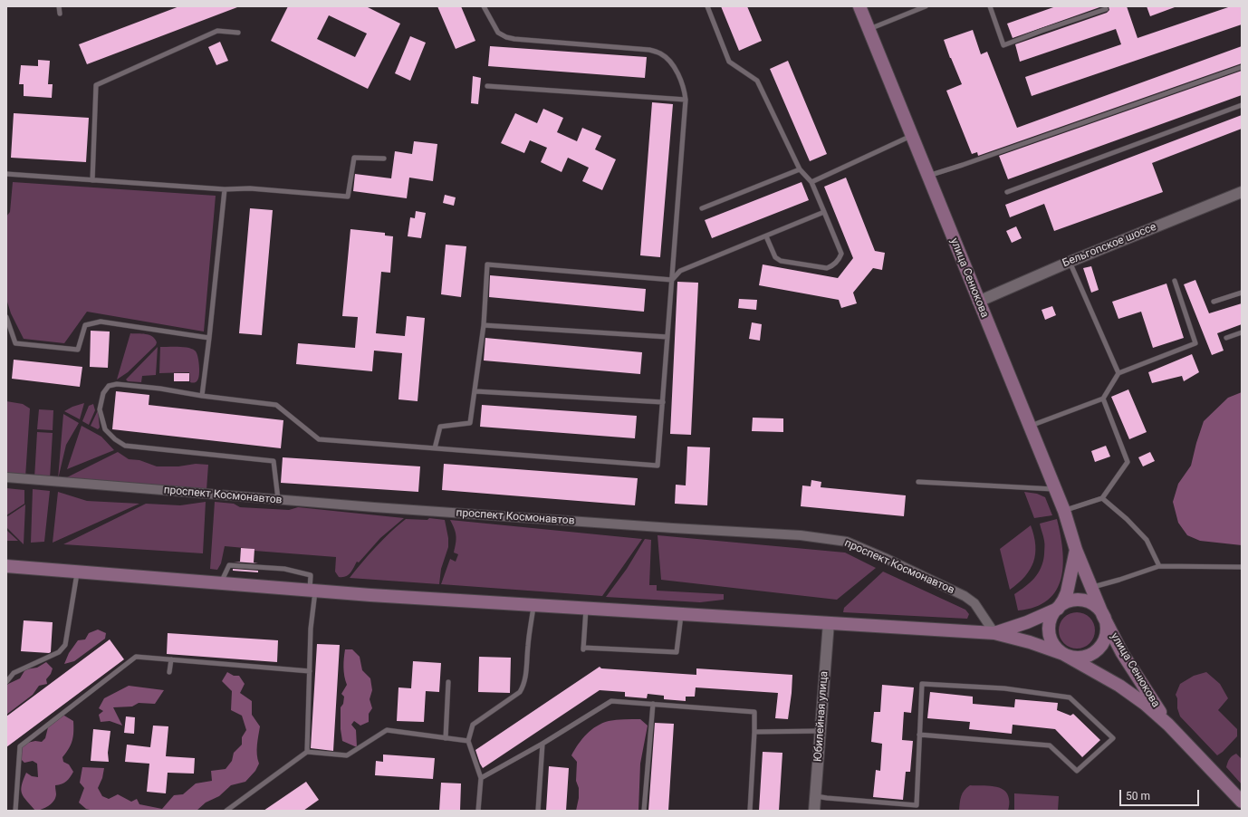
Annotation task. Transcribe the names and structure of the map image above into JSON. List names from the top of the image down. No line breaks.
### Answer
{"streets":{"main road":["улица Сенюкова"],"street":["Бельгопское шоссе","проспект Космонавтов","Юбилейная улица"]},"crossings":[["Бельгопское шоссе","улица Сенюкова"]],"scale_bar":"50 m"}
